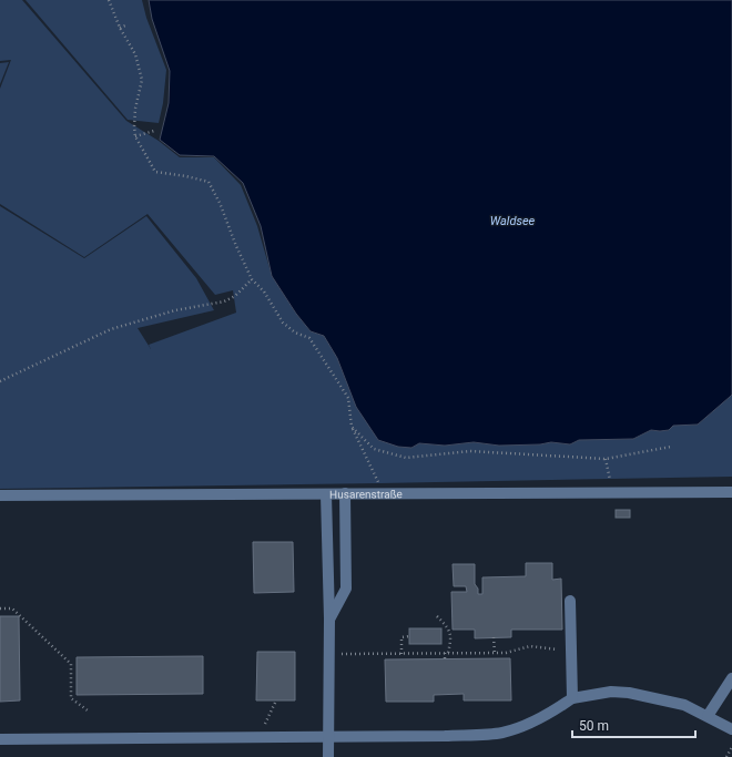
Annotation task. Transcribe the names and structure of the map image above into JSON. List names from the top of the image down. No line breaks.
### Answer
{"streets":{"street":["Husarenstraße"]},"water":["Waldsee"],"scale_bar":"50 m"}
